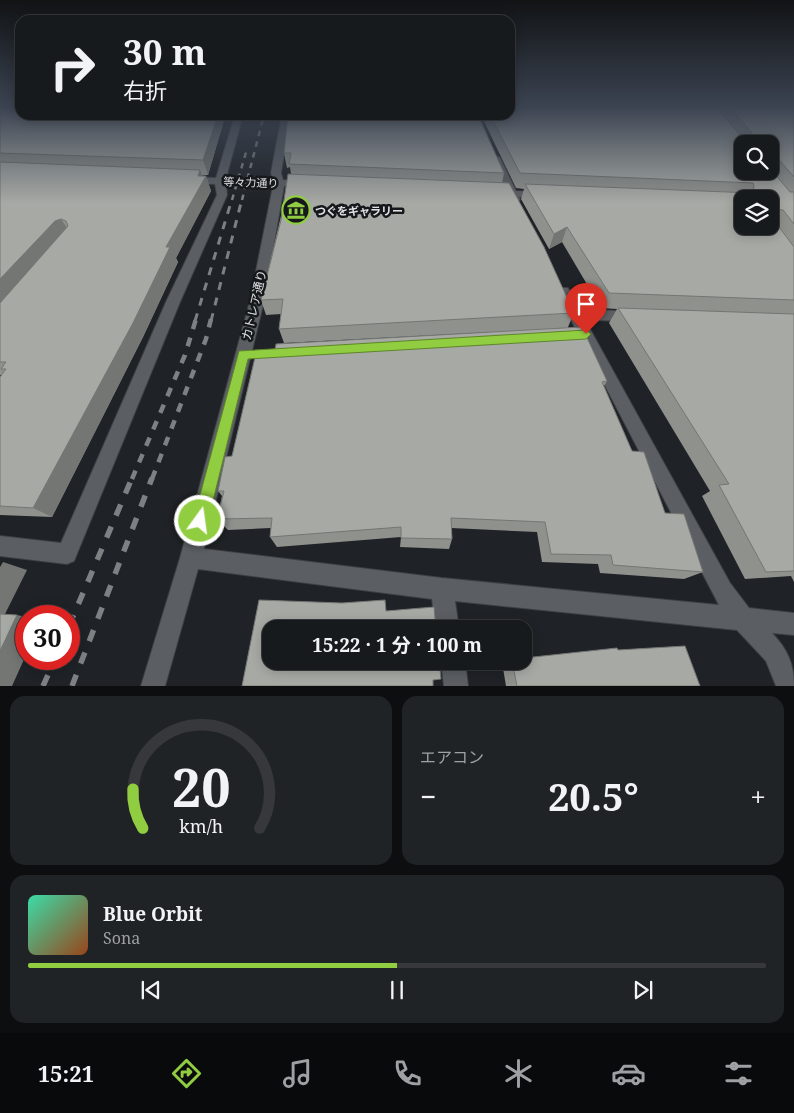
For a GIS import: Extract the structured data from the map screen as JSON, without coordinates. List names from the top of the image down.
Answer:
{
  "streets": {
    "street": ["等々力通り", "カトレア通り"]
  },
  "crossings": [
    ["等々力通り", "カトレア通り"]
  ],
  "places": {
    "museum": ["つぐをギャラリー"]
  },
  "page": {
    "turn": ["30 m", "右折"],
    "limit": "30",
    "trip": "15:22 · 1 分 · 100 m",
    "tile": "エアコン",
    "heat": ["−", "20.5°", "+"],
    "song": ["Blue Orbit", "Sona"],
    "tabs": "15:21",
    "gauge": ["20", "km/h"]
  }
}
